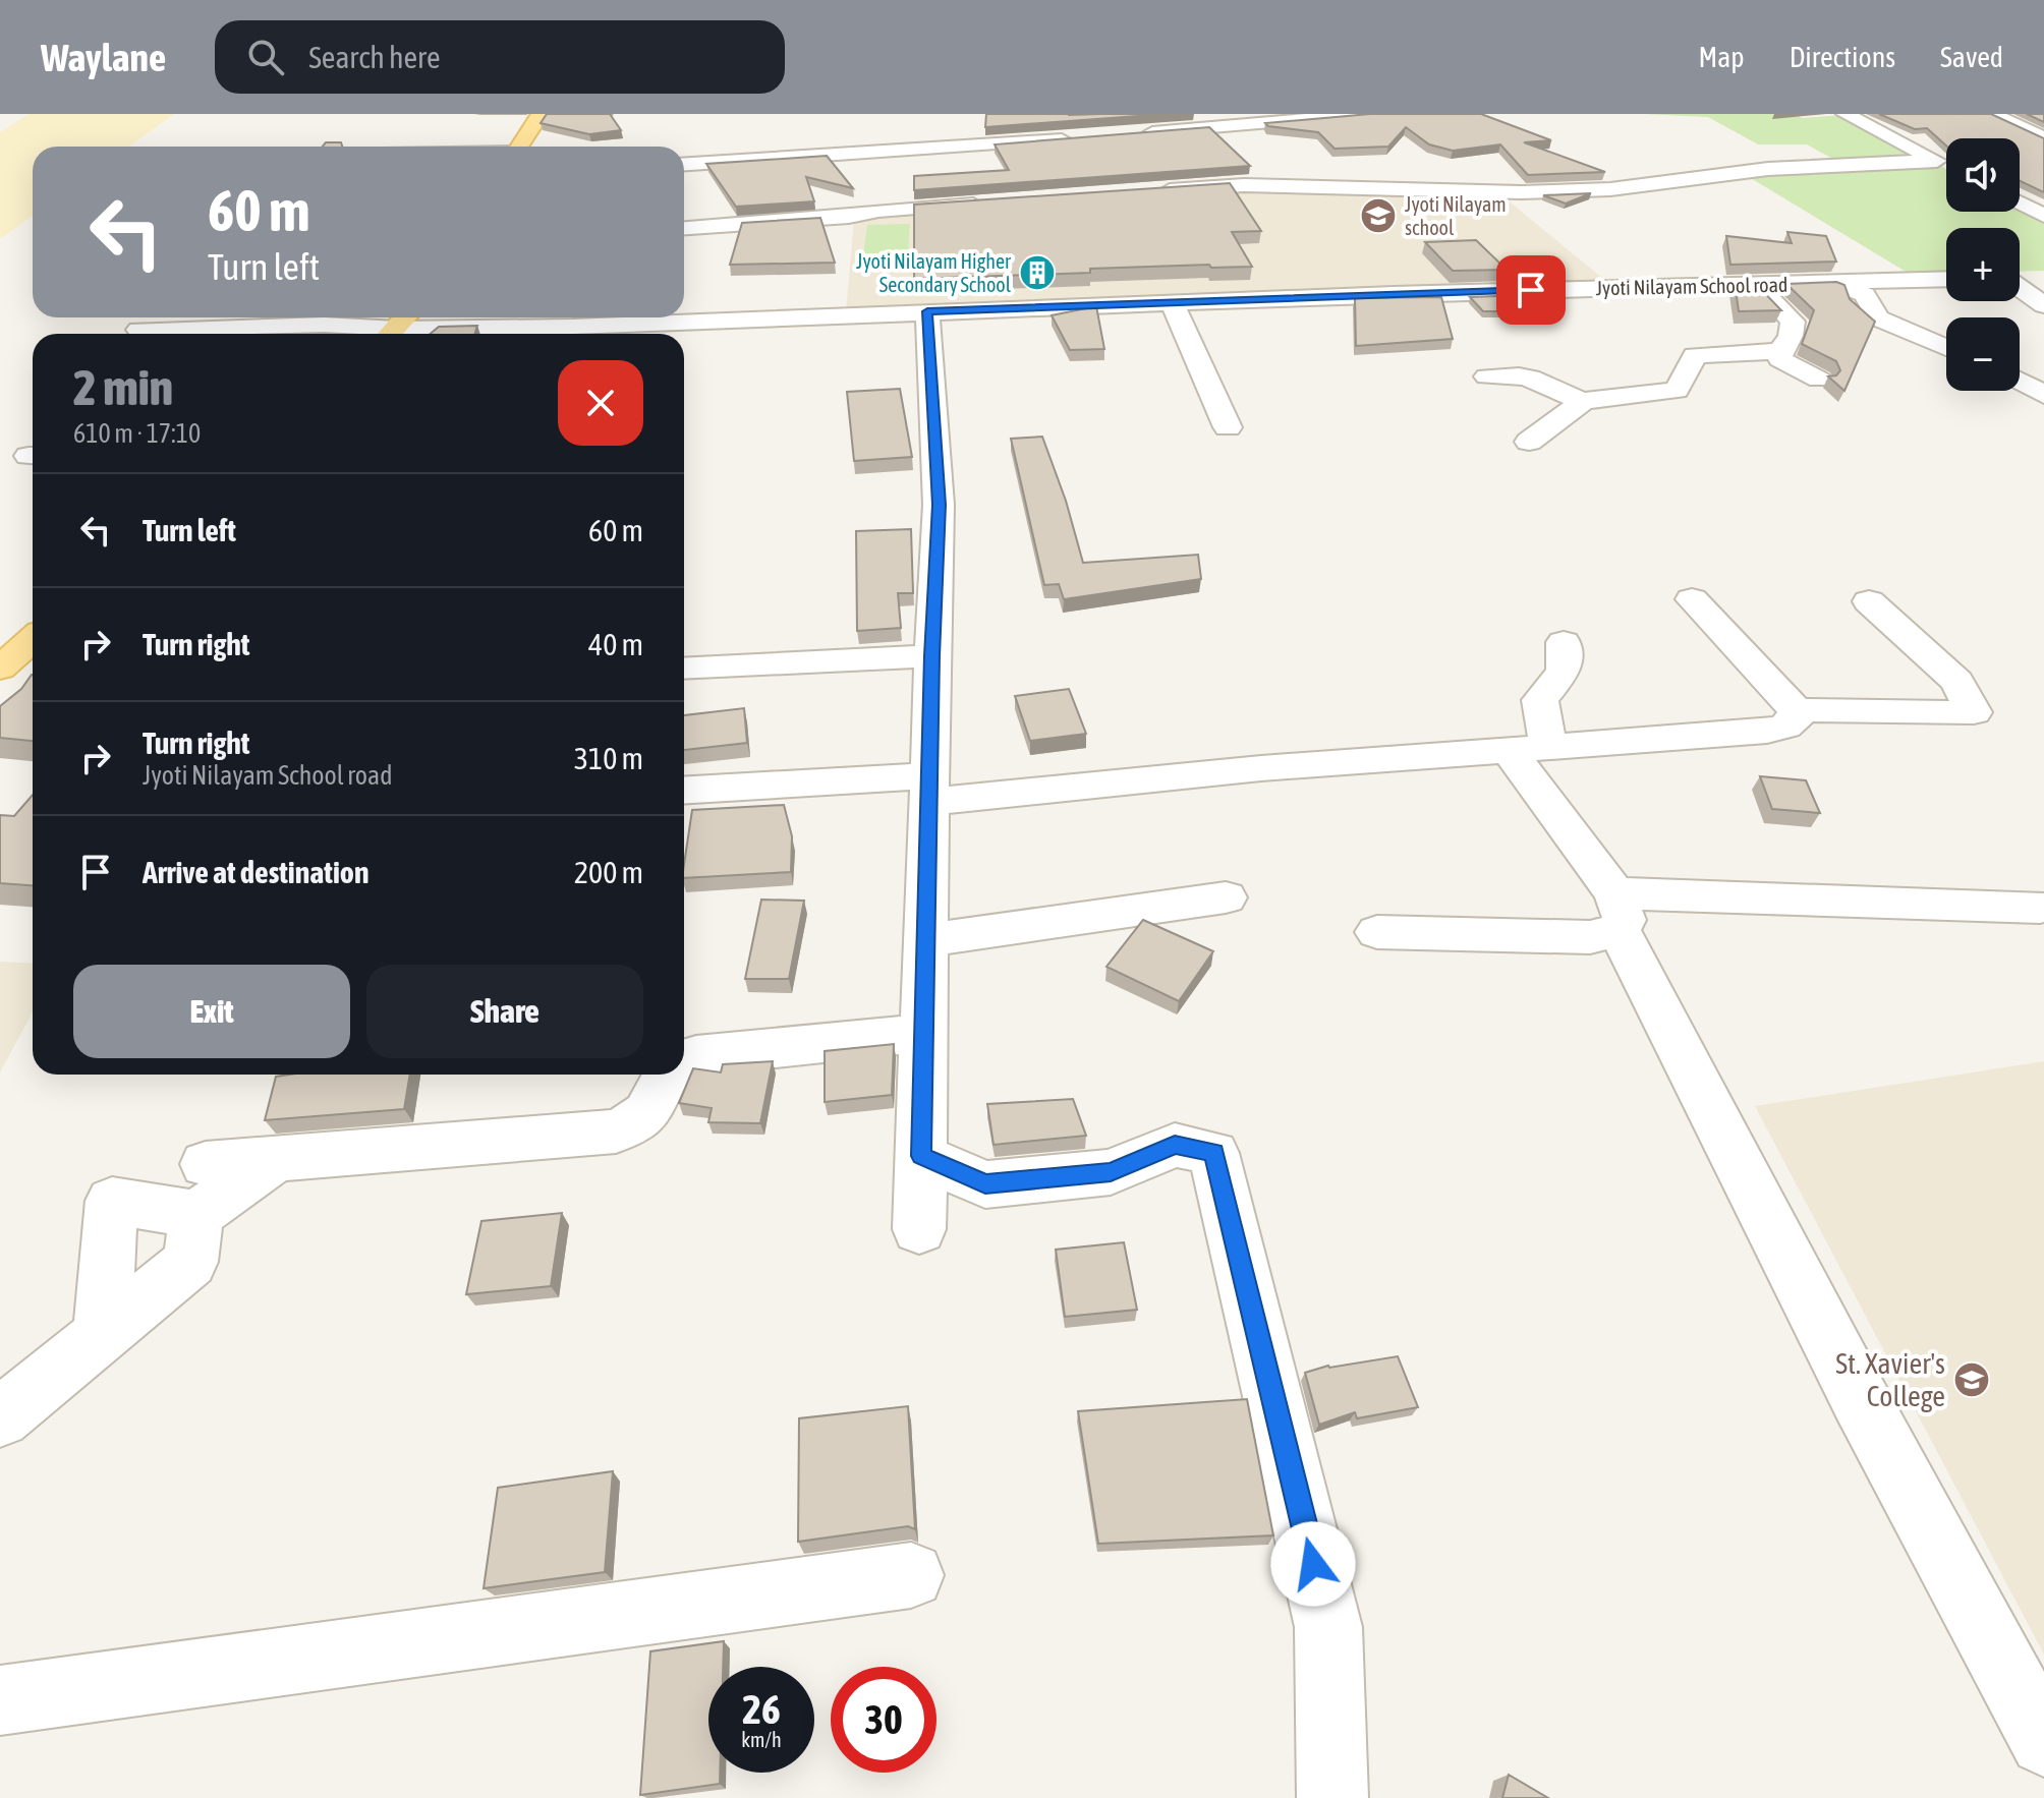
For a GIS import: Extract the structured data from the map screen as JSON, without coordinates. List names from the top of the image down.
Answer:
{
  "streets": {
    "street": ["Jyoti Nilayam School road"]
  },
  "places": {
    "school or university": ["Jyoti Nilayam school", "St. Xavier's College"],
    "building": ["Jyoti Nilayam Higher Secondary School"]
  },
  "page": {
    "header": "Waylane",
    "search": "Search here",
    "nav": ["Map", "Directions", "Saved"],
    "map_buttons": ["+", "−"],
    "turn": ["60 m", "Turn left"],
    "heading": ["2 min", "610 m · 17:10"],
    "list": [
      {
        "name": "Turn left",
        "value": "60 m"
      },
      {
        "name": "Turn right",
        "value": "40 m"
      },
      {
        "name": "Turn right",
        "note": "Jyoti Nilayam School road",
        "value": "310 m"
      },
      {
        "name": "Arrive at destination",
        "value": "200 m"
      }
    ],
    "buttons": ["Exit", "Share"],
    "speed": "26 km/h",
    "limit": "30"
  }
}
